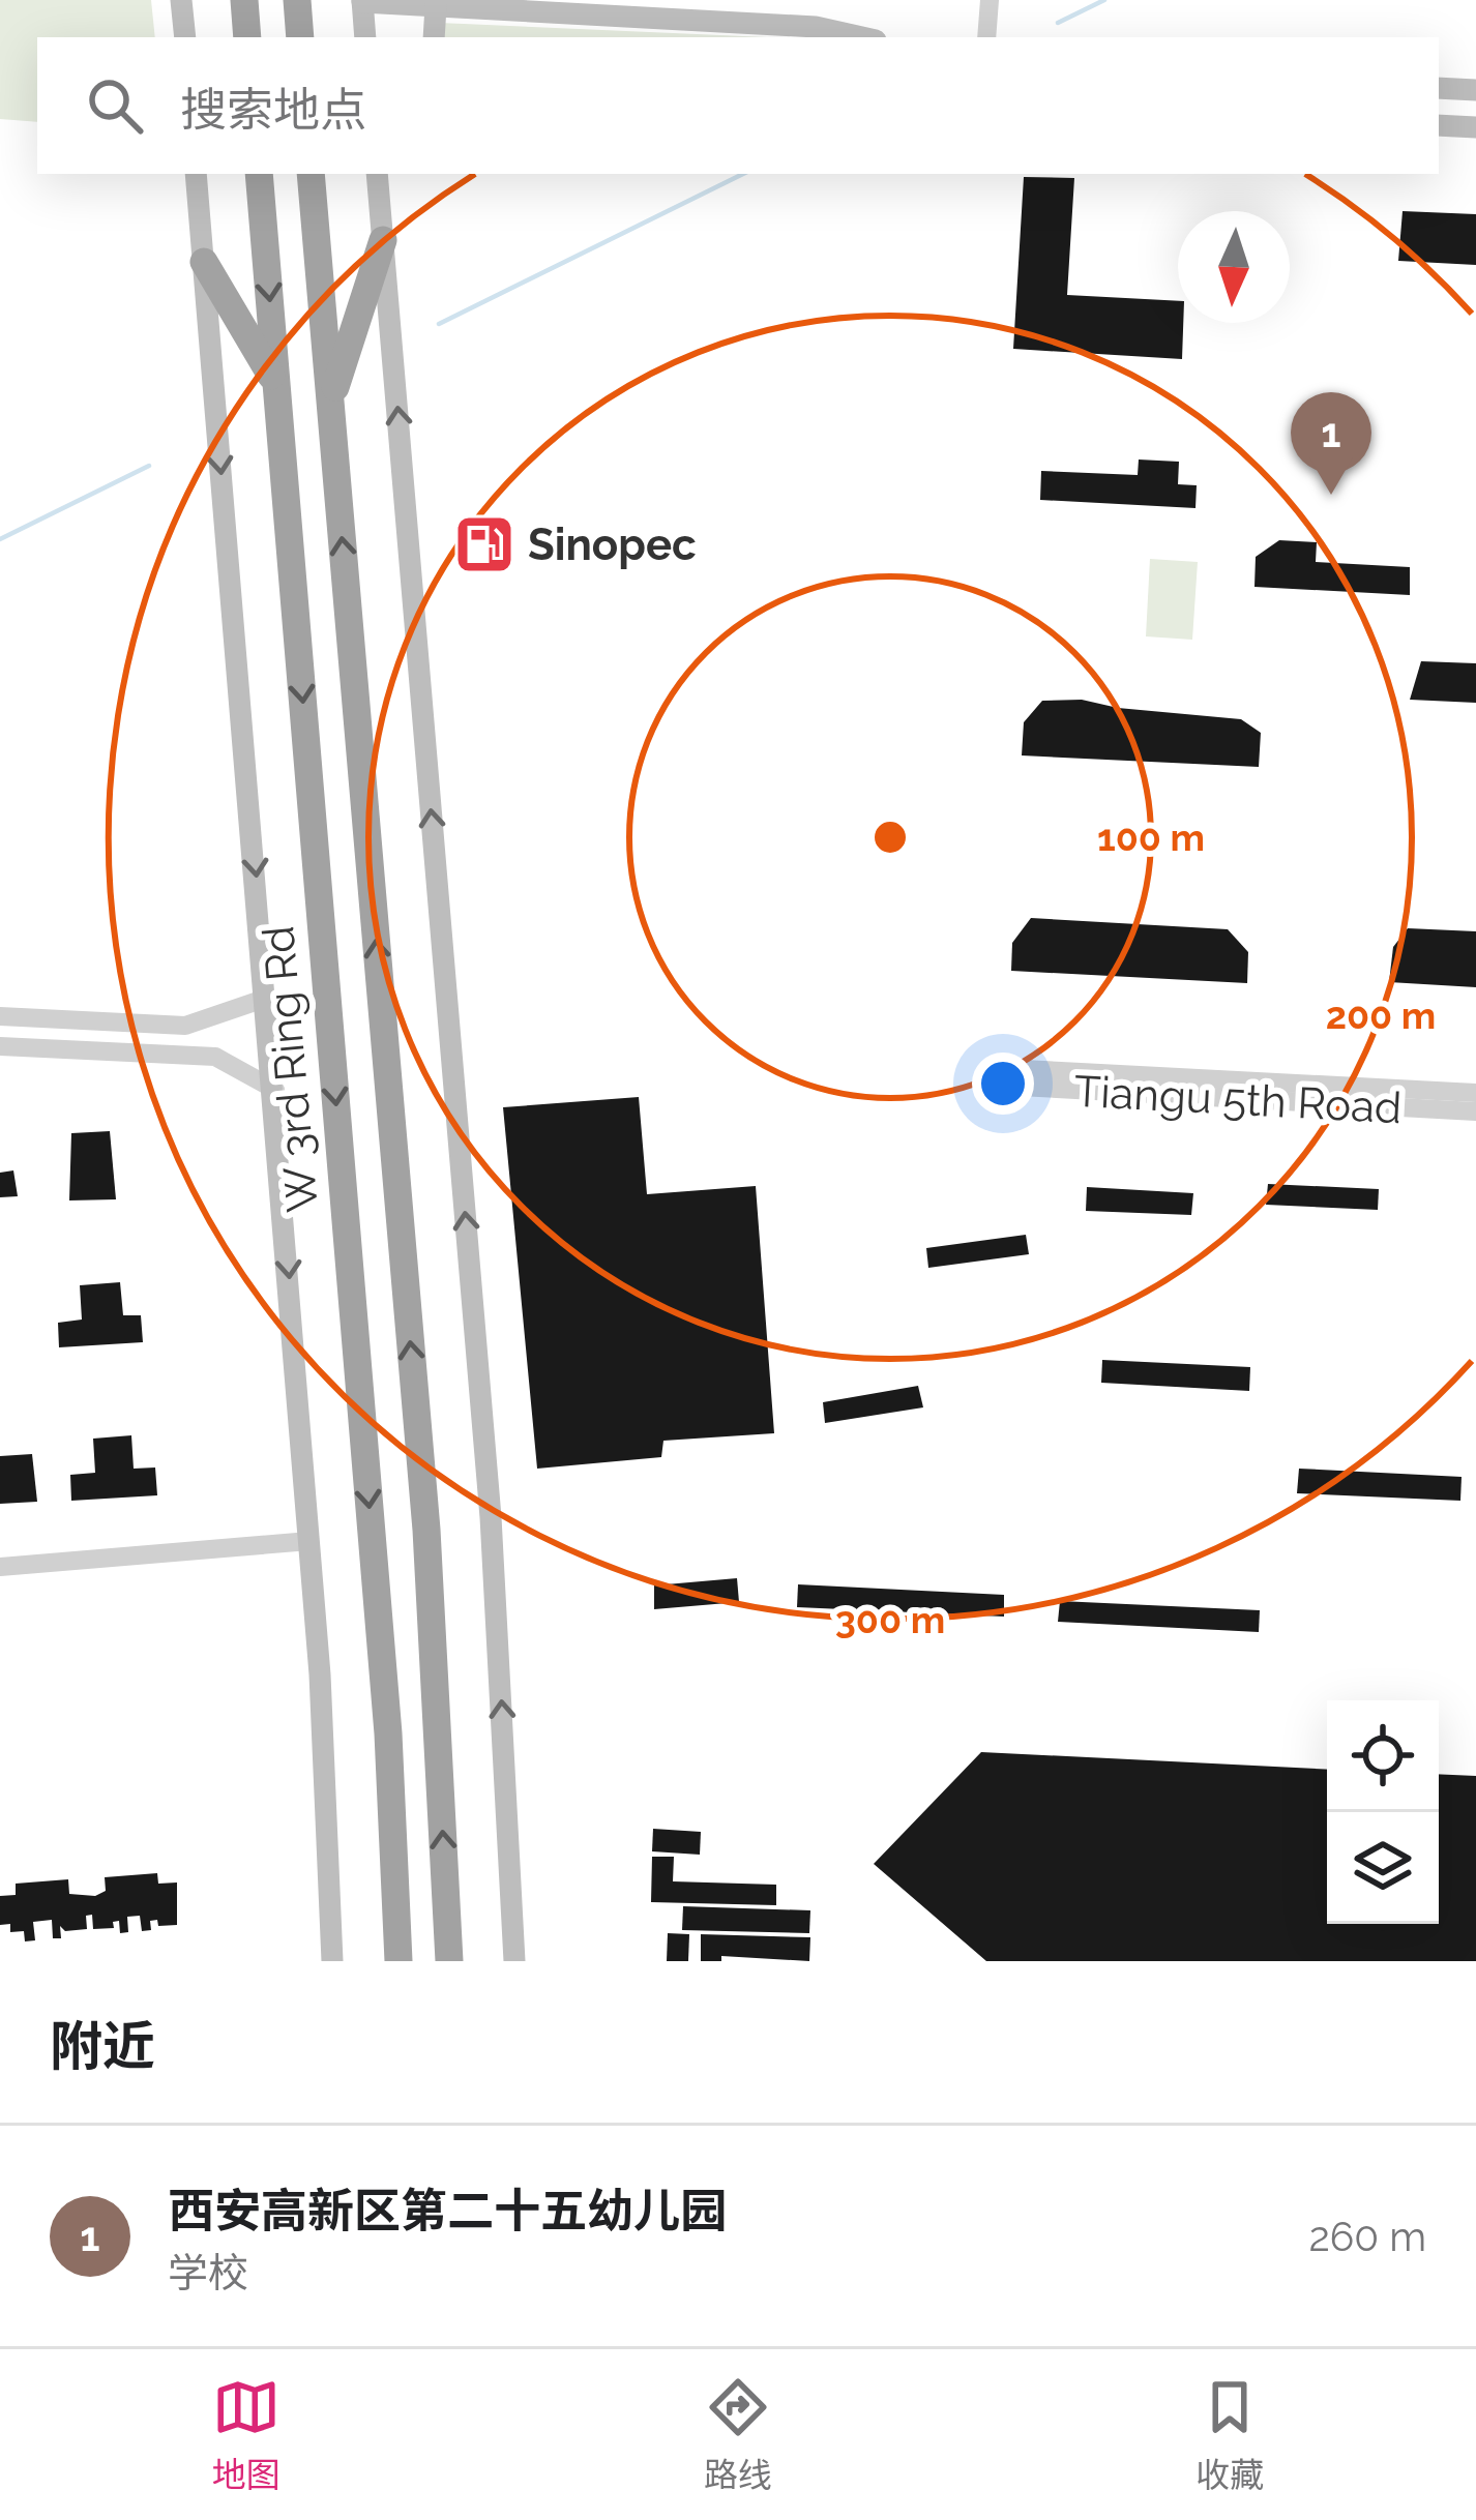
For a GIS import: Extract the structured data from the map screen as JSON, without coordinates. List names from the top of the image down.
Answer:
{
  "streets": {
    "highway": ["W 3rd Ring Rd"],
    "street": ["Tiangu 5th Road"]
  },
  "places": {
    "fuel station": ["Sinopec"]
  },
  "north": "bottom",
  "page": {
    "search": "搜索地点",
    "pins": "1",
    "heading": "附近",
    "list": [
      {
        "mark": "1",
        "name": "西安高新区第二十五幼儿园",
        "note": "学校",
        "value": "260 m"
      }
    ],
    "nav": ["地图", "路线", "收藏"]
  },
  "rings": ["100 m", "200 m", "300 m"]
}
